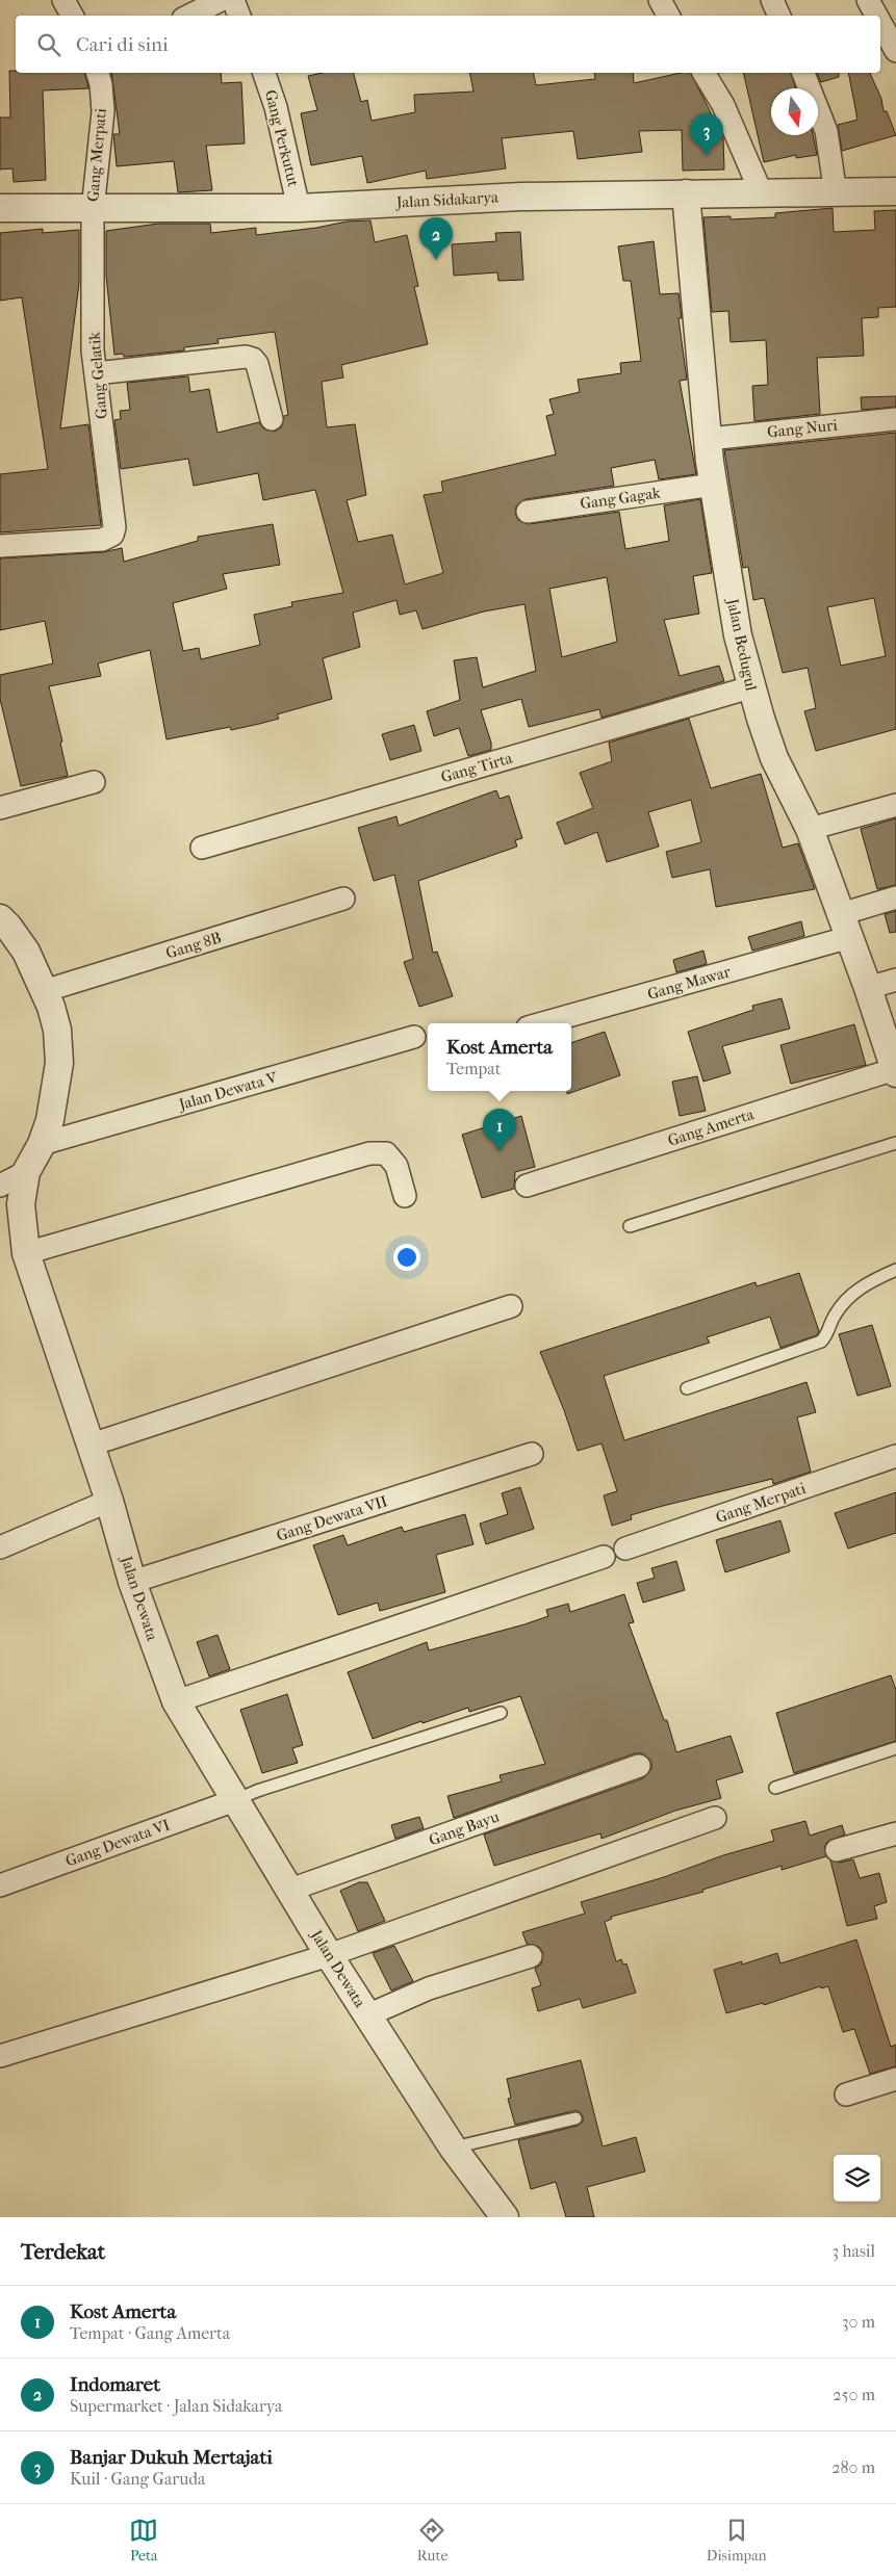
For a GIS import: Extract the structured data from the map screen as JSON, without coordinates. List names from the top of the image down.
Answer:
{
  "streets": {
    "street": [
      "Gang Perkutut",
      "Gang Merpati",
      "Jalan Sidakarya",
      "Gang Gelatik",
      "Gang Nuri",
      "Gang Gagak",
      "Jalan Bedugul",
      "Gang Tirta",
      "Gang 8B",
      "Gang Mawar",
      "Jalan Dewata V",
      "Gang Amerta",
      "Gang Dewata VII",
      "Jalan Dewata",
      "Gang Bayu",
      "Gang Dewata VI"
    ]
  },
  "crossings": [
    ["Gang Perkutut", "Jalan Sidakarya"],
    ["Gang Merpati", "Jalan Sidakarya"],
    ["Gang Merpati", "Gang Gelatik"],
    ["Jalan Sidakarya", "Gang Gelatik"],
    ["Jalan Sidakarya", "Jalan Bedugul"],
    ["Gang Nuri", "Jalan Bedugul"],
    ["Gang Gagak", "Jalan Bedugul"],
    ["Jalan Bedugul", "Gang Tirta"],
    ["Jalan Bedugul", "Gang Mawar"],
    ["Jalan Bedugul", "Gang Amerta"],
    ["Gang 8B", "Jalan Dewata"],
    ["Jalan Dewata V", "Jalan Dewata"],
    ["Gang Dewata VII", "Jalan Dewata"],
    ["Jalan Dewata", "Gang Bayu"],
    ["Jalan Dewata", "Gang Dewata VI"]
  ],
  "north": "bottom",
  "page": {
    "search": "Cari di sini",
    "pins": ["3", "2", "1"],
    "popup": ["Kost Amerta", "Tempat"],
    "heading": ["Terdekat", "3 hasil"],
    "list": [
      {
        "mark": "1",
        "name": "Kost Amerta",
        "note": "Tempat · Gang Amerta",
        "value": "30 m"
      },
      {
        "mark": "2",
        "name": "Indomaret",
        "note": "Supermarket · Jalan Sidakarya",
        "value": "250 m"
      },
      {
        "mark": "3",
        "name": "Banjar Dukuh Mertajati",
        "note": "Kuil · Gang Garuda",
        "value": "280 m"
      }
    ],
    "nav": ["Peta", "Rute", "Disimpan"]
  }
}
